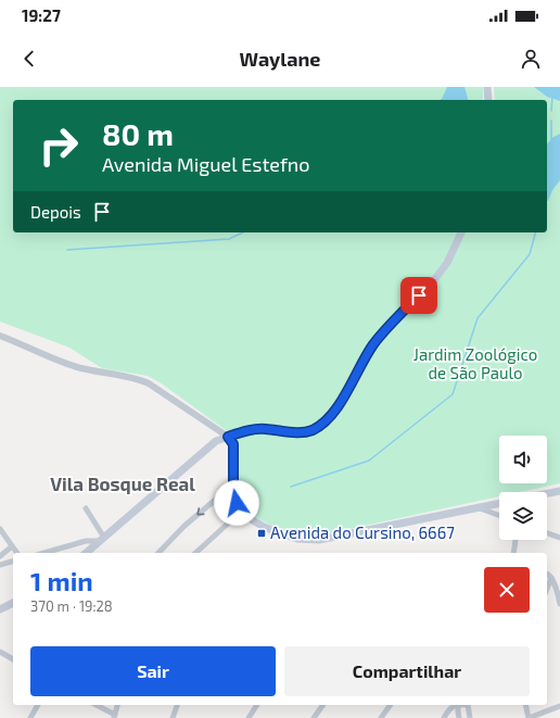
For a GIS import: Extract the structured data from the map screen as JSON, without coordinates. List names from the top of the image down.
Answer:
{
  "districts": ["Vila Bosque Real"],
  "parks": ["Jardim Zoológico de São Paulo"],
  "places": {
    "transit": ["Avenida do Cursino, 6667"]
  },
  "page": {
    "status": "19:27",
    "header": "Waylane",
    "turn": ["80 m", "Avenida Miguel Estefno"],
    "then": "Depois",
    "heading": ["1 min", "370 m · 19:28"],
    "buttons": ["Sair", "Compartilhar"]
  }
}
